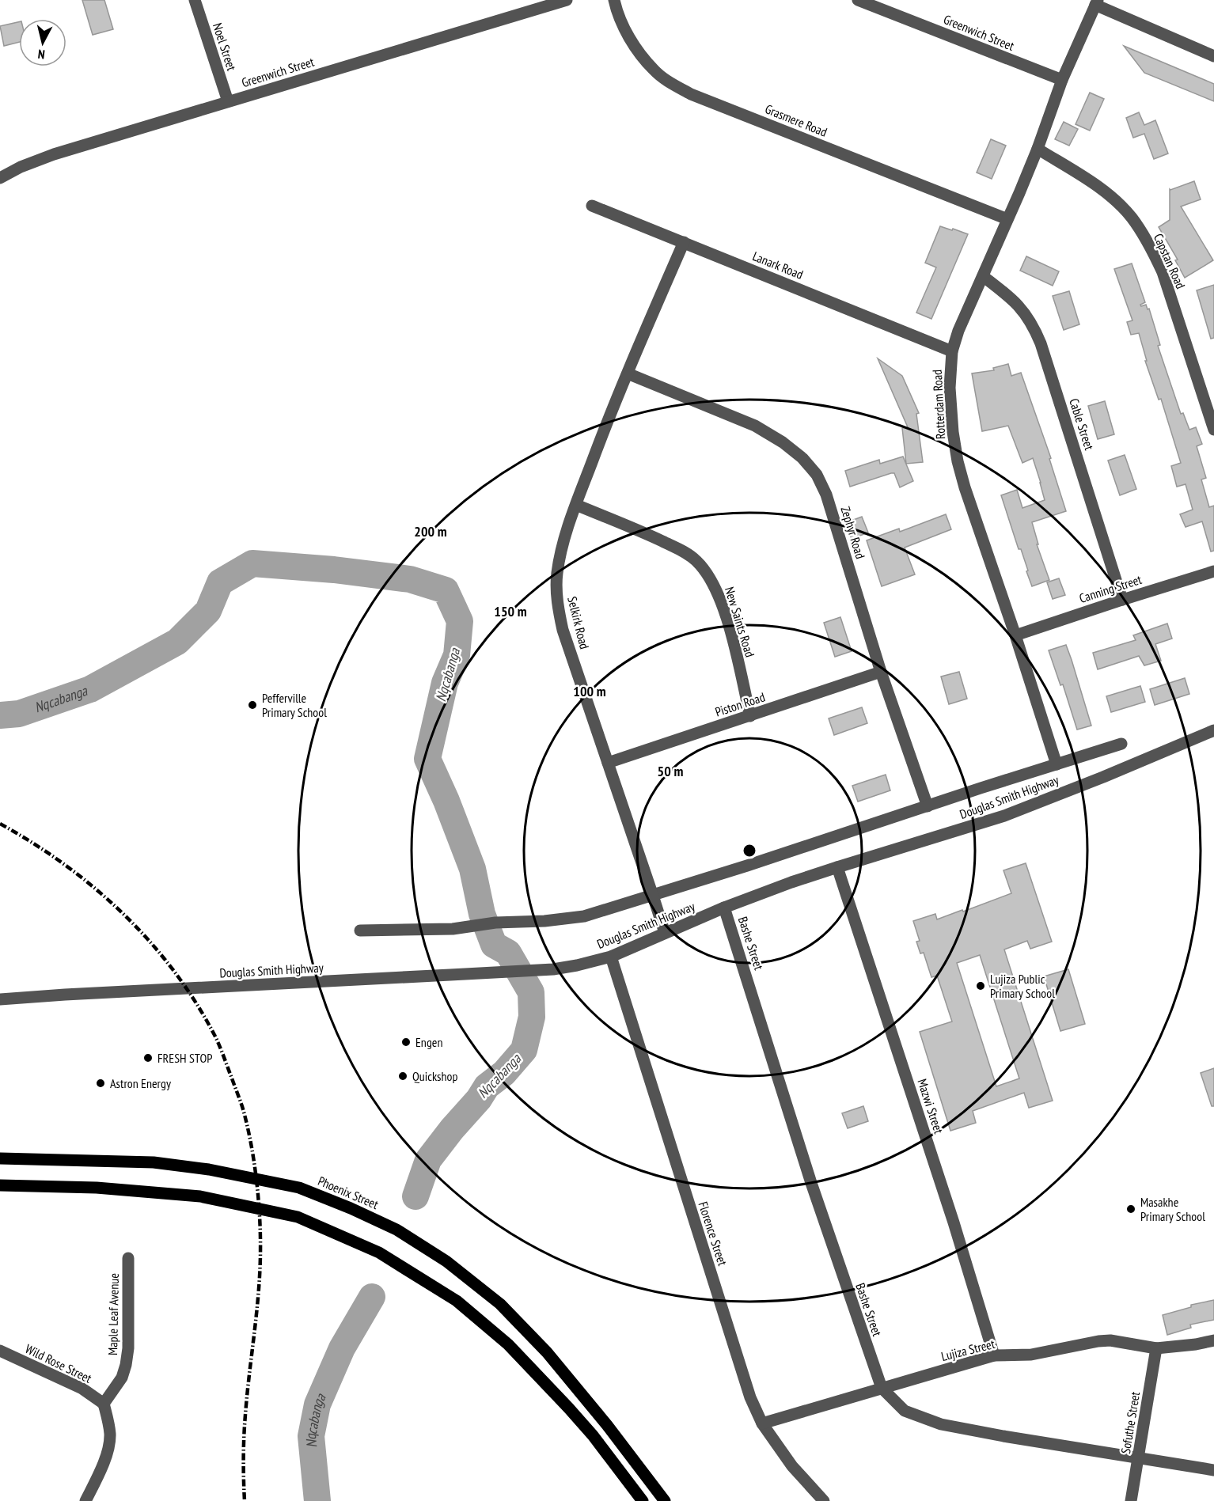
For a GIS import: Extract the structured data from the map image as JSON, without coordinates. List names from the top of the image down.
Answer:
{
  "streets": {
    "main road": ["Phoenix Street"],
    "street": [
      "Greenwich Street",
      "Noel Street",
      "Grasmere Road",
      "Capstan Road",
      "Lanark Road",
      "Rotterdam Road",
      "Cable Street",
      "Zephyr Road",
      "Canning Street",
      "New Saints Road",
      "Selkirk Road",
      "Piston Road",
      "Douglas Smith Highway",
      "Bashe Street",
      "Mazwi Street",
      "Florence Street",
      "Maple Leaf Avenue",
      "Lujiza Street",
      "Wild Rose Street",
      "Sofuthe Street"
    ]
  },
  "crossings": [
    ["Greenwich Street", "Noel Street"],
    ["Greenwich Street", "Rotterdam Road"],
    ["Grasmere Road", "Rotterdam Road"],
    ["Capstan Road", "Rotterdam Road"],
    ["Lanark Road", "Rotterdam Road"],
    ["Lanark Road", "Selkirk Road"],
    ["Rotterdam Road", "Cable Street"],
    ["Rotterdam Road", "Canning Street"],
    ["Cable Street", "Canning Street"],
    ["Zephyr Road", "Selkirk Road"],
    ["Zephyr Road", "Piston Road"],
    ["New Saints Road", "Selkirk Road"],
    ["New Saints Road", "Piston Road"],
    ["Selkirk Road", "Piston Road"],
    ["Selkirk Road", "Douglas Smith Highway"],
    ["Douglas Smith Highway", "Bashe Street"],
    ["Douglas Smith Highway", "Mazwi Street"],
    ["Douglas Smith Highway", "Florence Street"],
    ["Bashe Street", "Lujiza Street"],
    ["Bashe Street", "Sofuthe Street"],
    ["Mazwi Street", "Lujiza Street"],
    ["Florence Street", "Lujiza Street"],
    ["Maple Leaf Avenue", "Wild Rose Street"],
    ["Lujiza Street", "Sofuthe Street"]
  ],
  "water": ["Nqcabanga"],
  "places": [
    "Pefferville Primary School",
    "Lujiza Public Primary School",
    "Engen",
    "FRESH STOP",
    "Quickshop",
    "Astron Energy",
    "Masakhe Primary School"
  ],
  "north": "bottom",
  "rings": [
    "200 m",
    "150 m",
    "100 m",
    "50 m"
  ]
}
